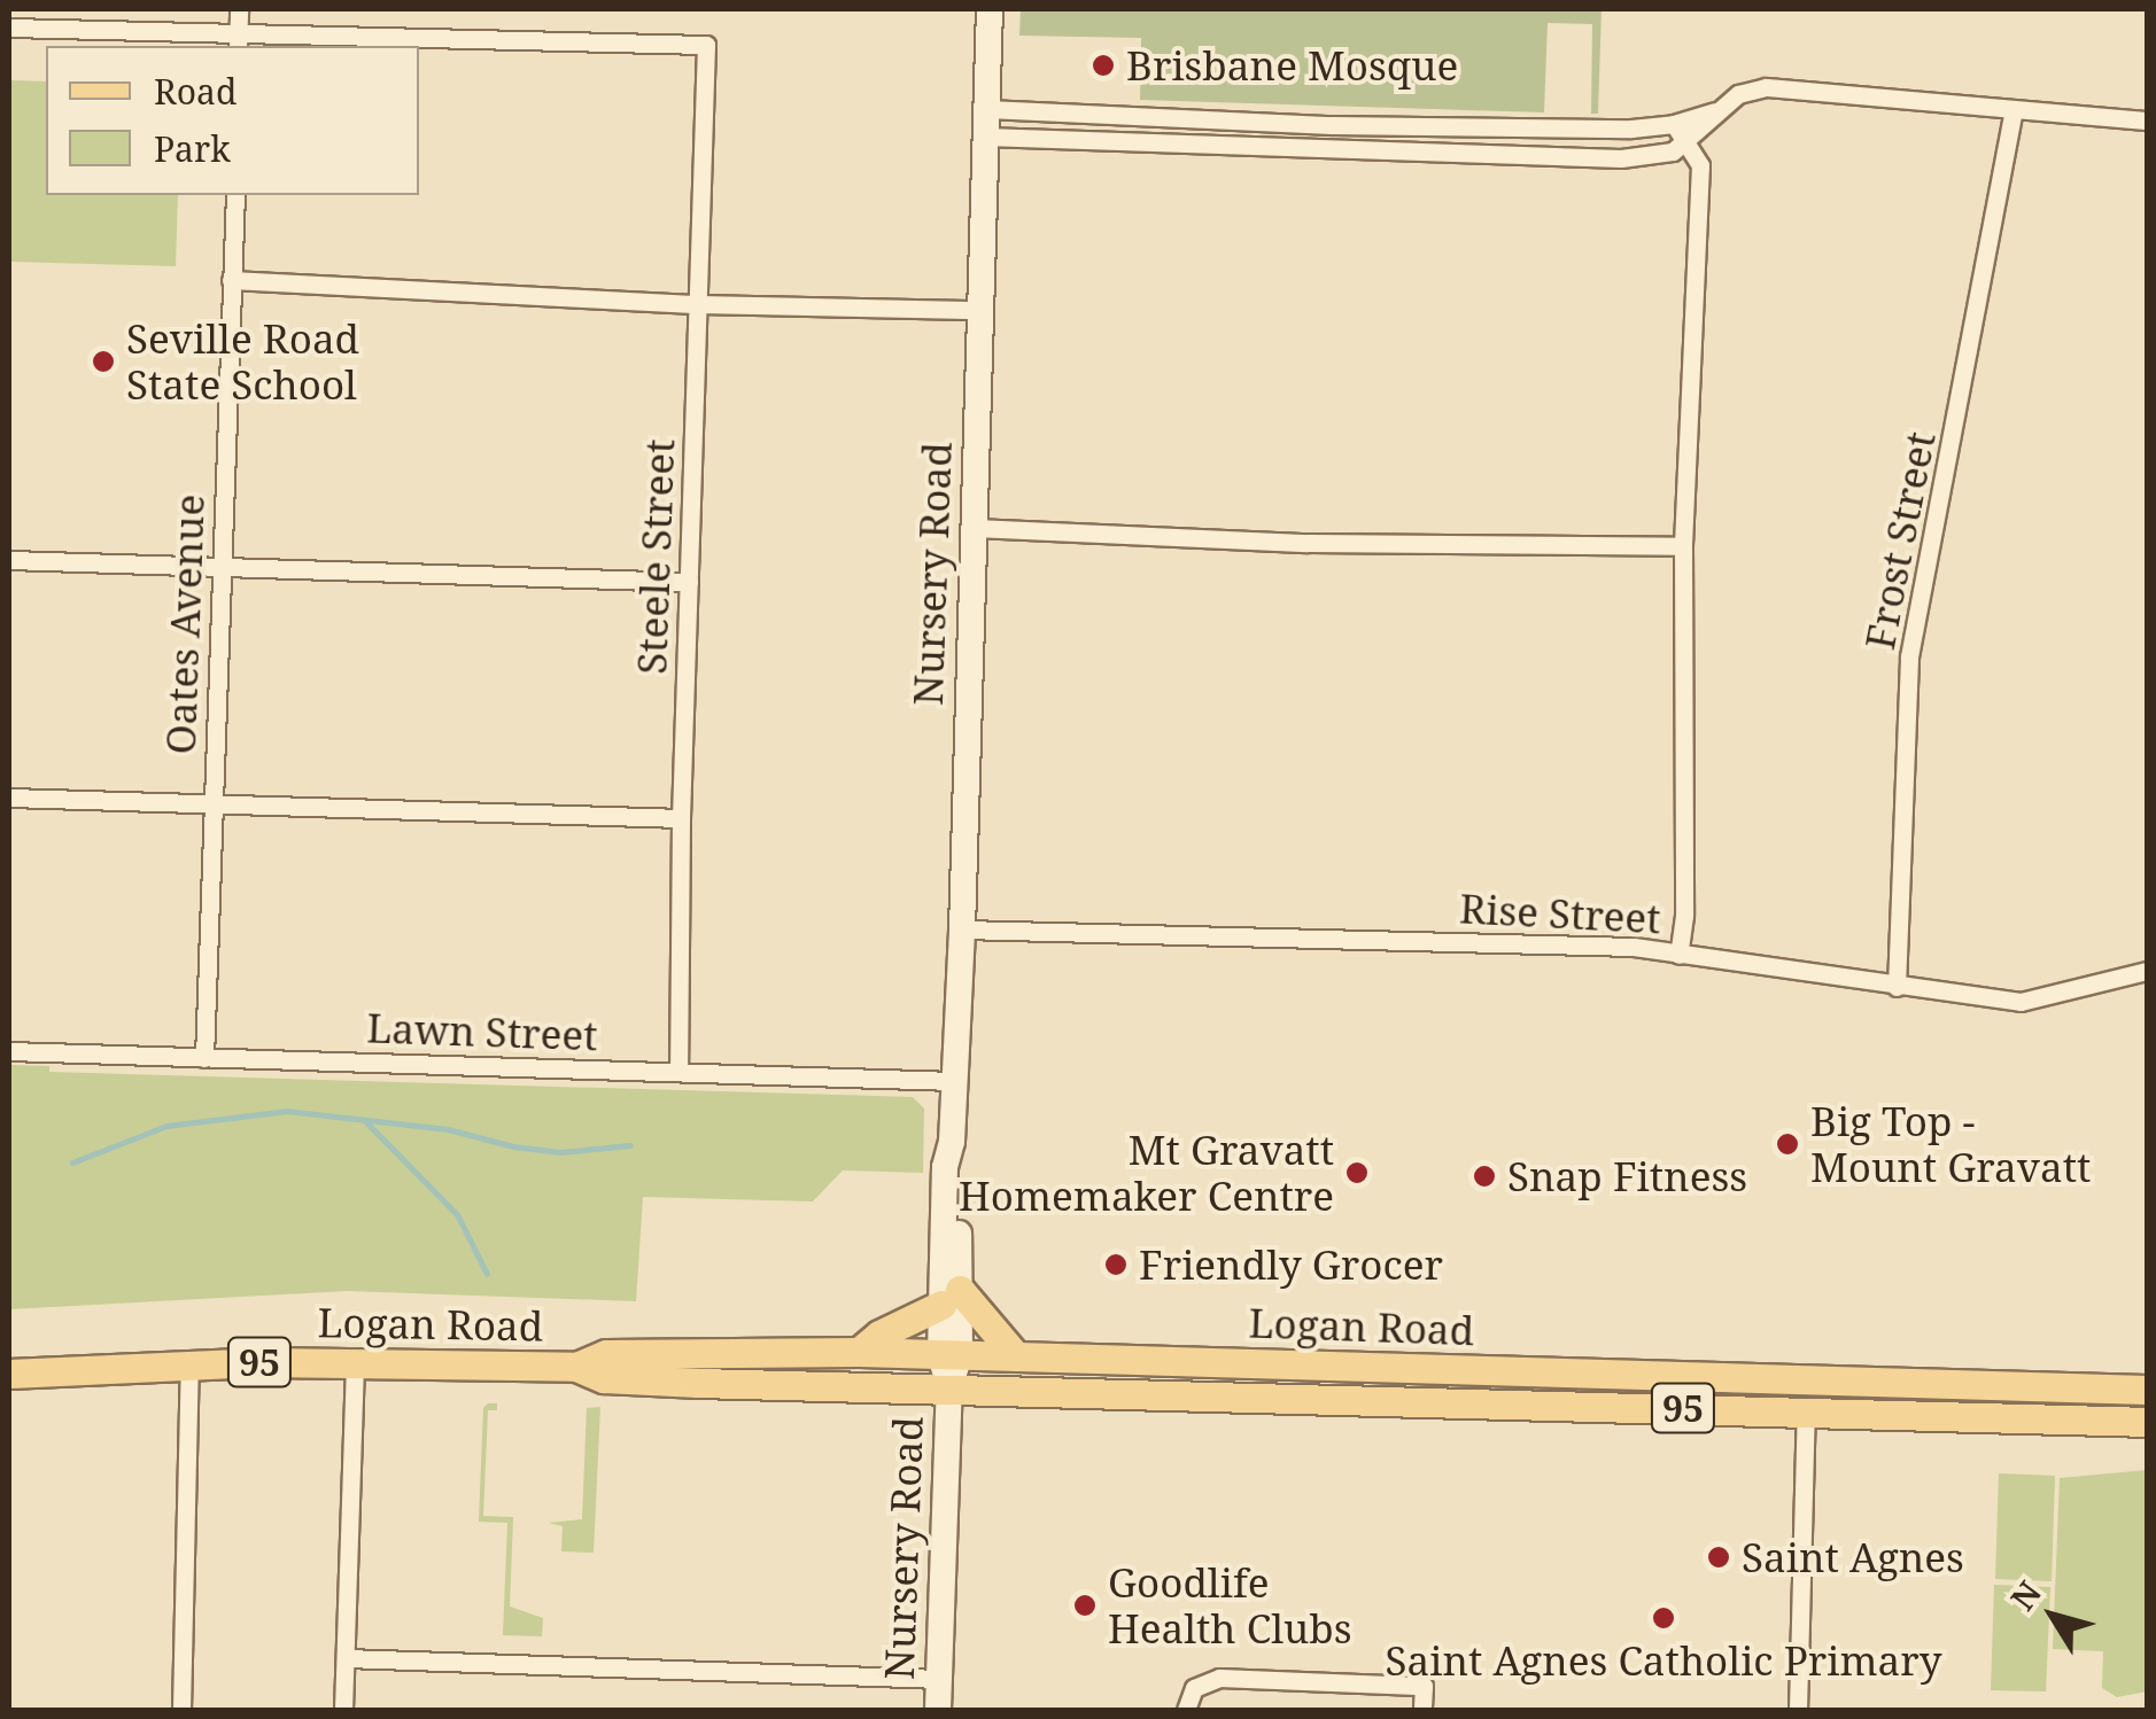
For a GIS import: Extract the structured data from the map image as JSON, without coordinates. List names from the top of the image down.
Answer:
{
  "streets": {
    "main road": ["Nursery Road", "Logan Road", "95"],
    "street": [
      "Frost Street",
      "Steele Street",
      "Oates Avenue",
      "Rise Street",
      "Lawn Street"
    ]
  },
  "crossings": [
    ["Frost Street", "Rise Street"],
    ["Steele Street", "Lawn Street"],
    ["Nursery Road", "Rise Street"],
    ["Nursery Road", "Lawn Street"],
    ["Nursery Road", "Logan Road"],
    ["Oates Avenue", "Lawn Street"]
  ],
  "places": [
    "Brisbane Mosque",
    "Seville Road State School",
    "Big Top - Mount Gravatt",
    "Mt Gravatt Homemaker Centre",
    "Snap Fitness",
    "Friendly Grocer",
    "Saint Agnes",
    "Goodlife Health Clubs",
    "Saint Agnes Catholic Primary"
  ],
  "legend": ["Road", "Park"],
  "north": "top left"
}
